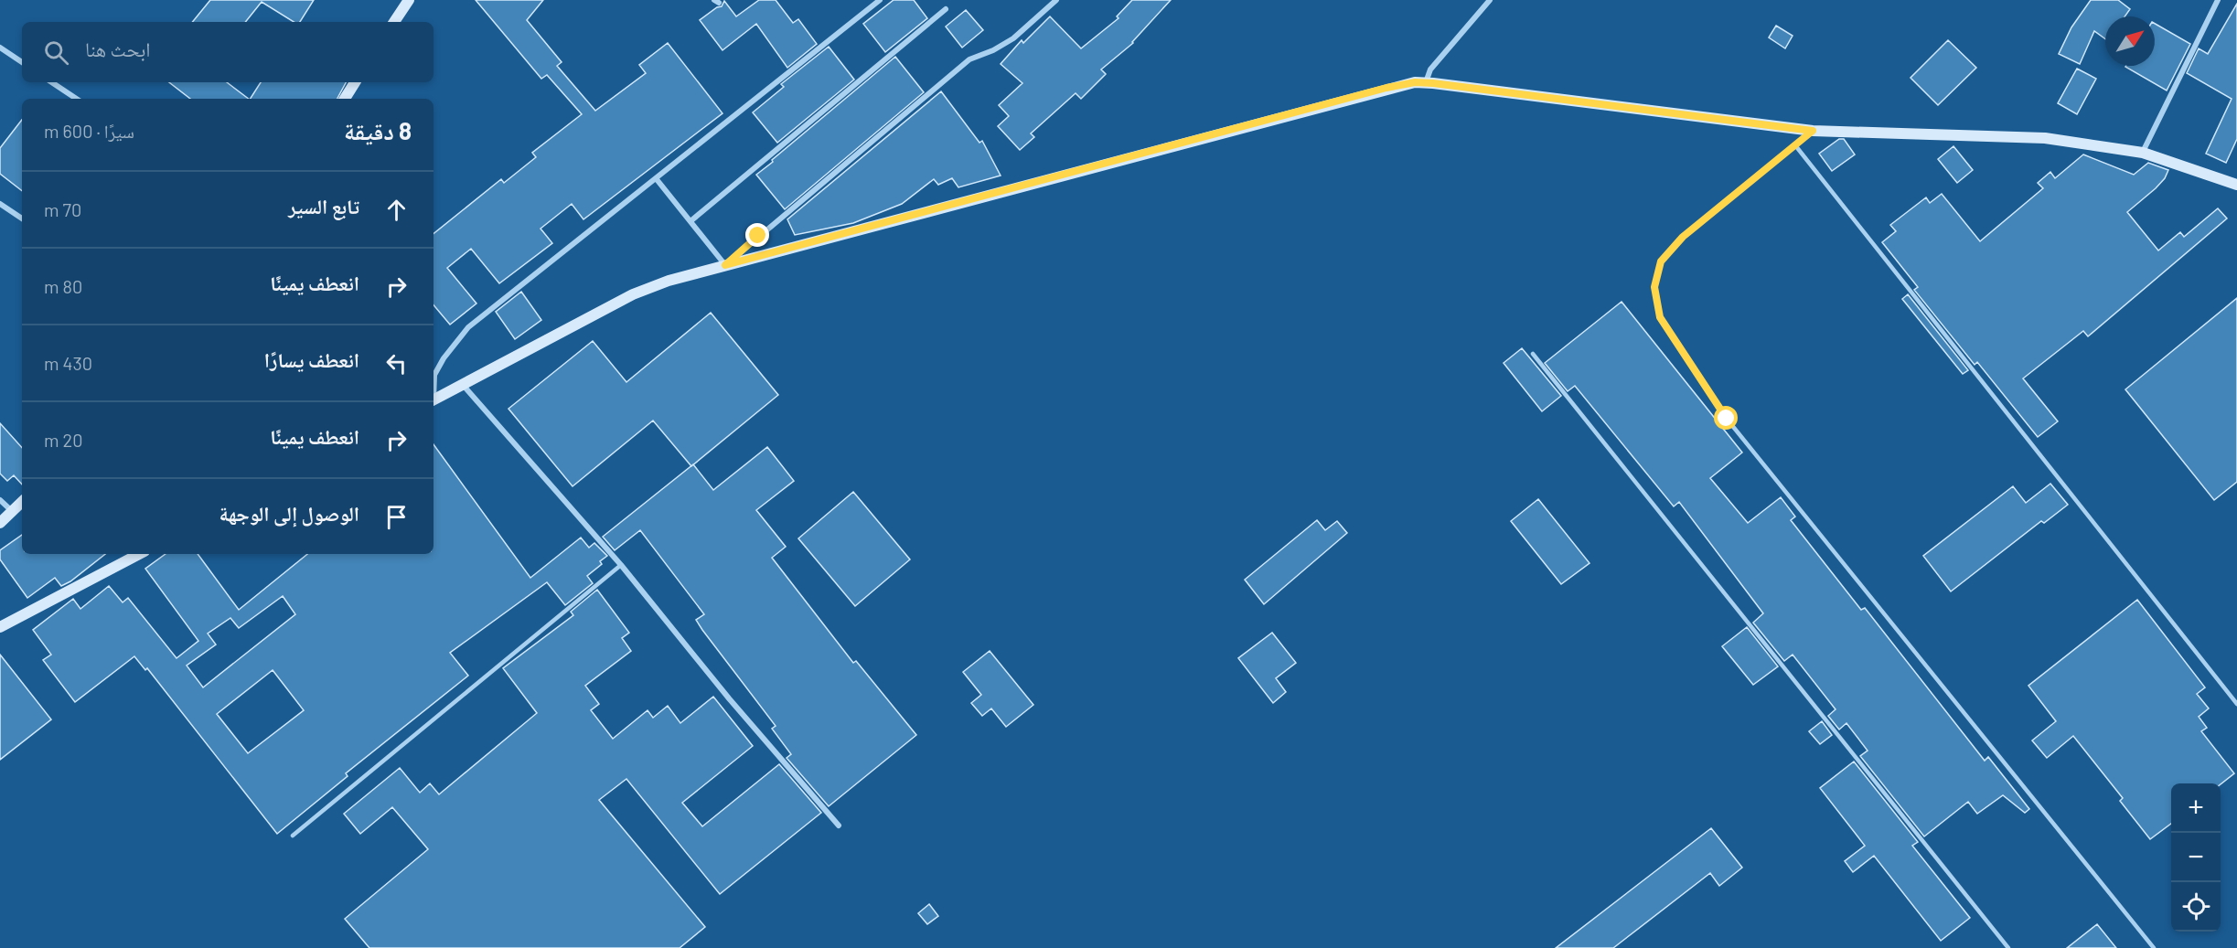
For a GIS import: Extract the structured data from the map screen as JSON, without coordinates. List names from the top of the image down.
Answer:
{
  "north": "top right",
  "page": {
    "search": "ابحث هنا",
    "heading": ["8 دقيقة", "سيرًا · 600 m"],
    "list": [
      ["تابع السير", "70 m"],
      ["انعطف يمينًا", "80 m"],
      ["انعطف يسارًا", "430 m"],
      ["انعطف يمينًا", "20 m"],
      "الوصول إلى الوجهة"
    ],
    "map_buttons": ["+", "−"]
  }
}
